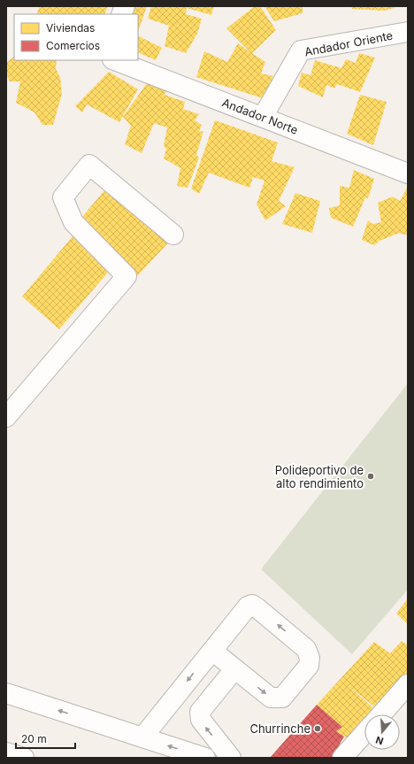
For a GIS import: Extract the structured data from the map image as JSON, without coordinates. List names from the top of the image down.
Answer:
{
  "streets": {
    "street": ["Andador Oriente", "Andador Norte"]
  },
  "crossings": [
    ["Andador Oriente", "Andador Norte"]
  ],
  "places": ["Polideportivo de alto rendimiento", "Churrinche"],
  "legend": ["Viviendas", "Comercios"],
  "scale_bar": "20 m",
  "north": "bottom"
}
